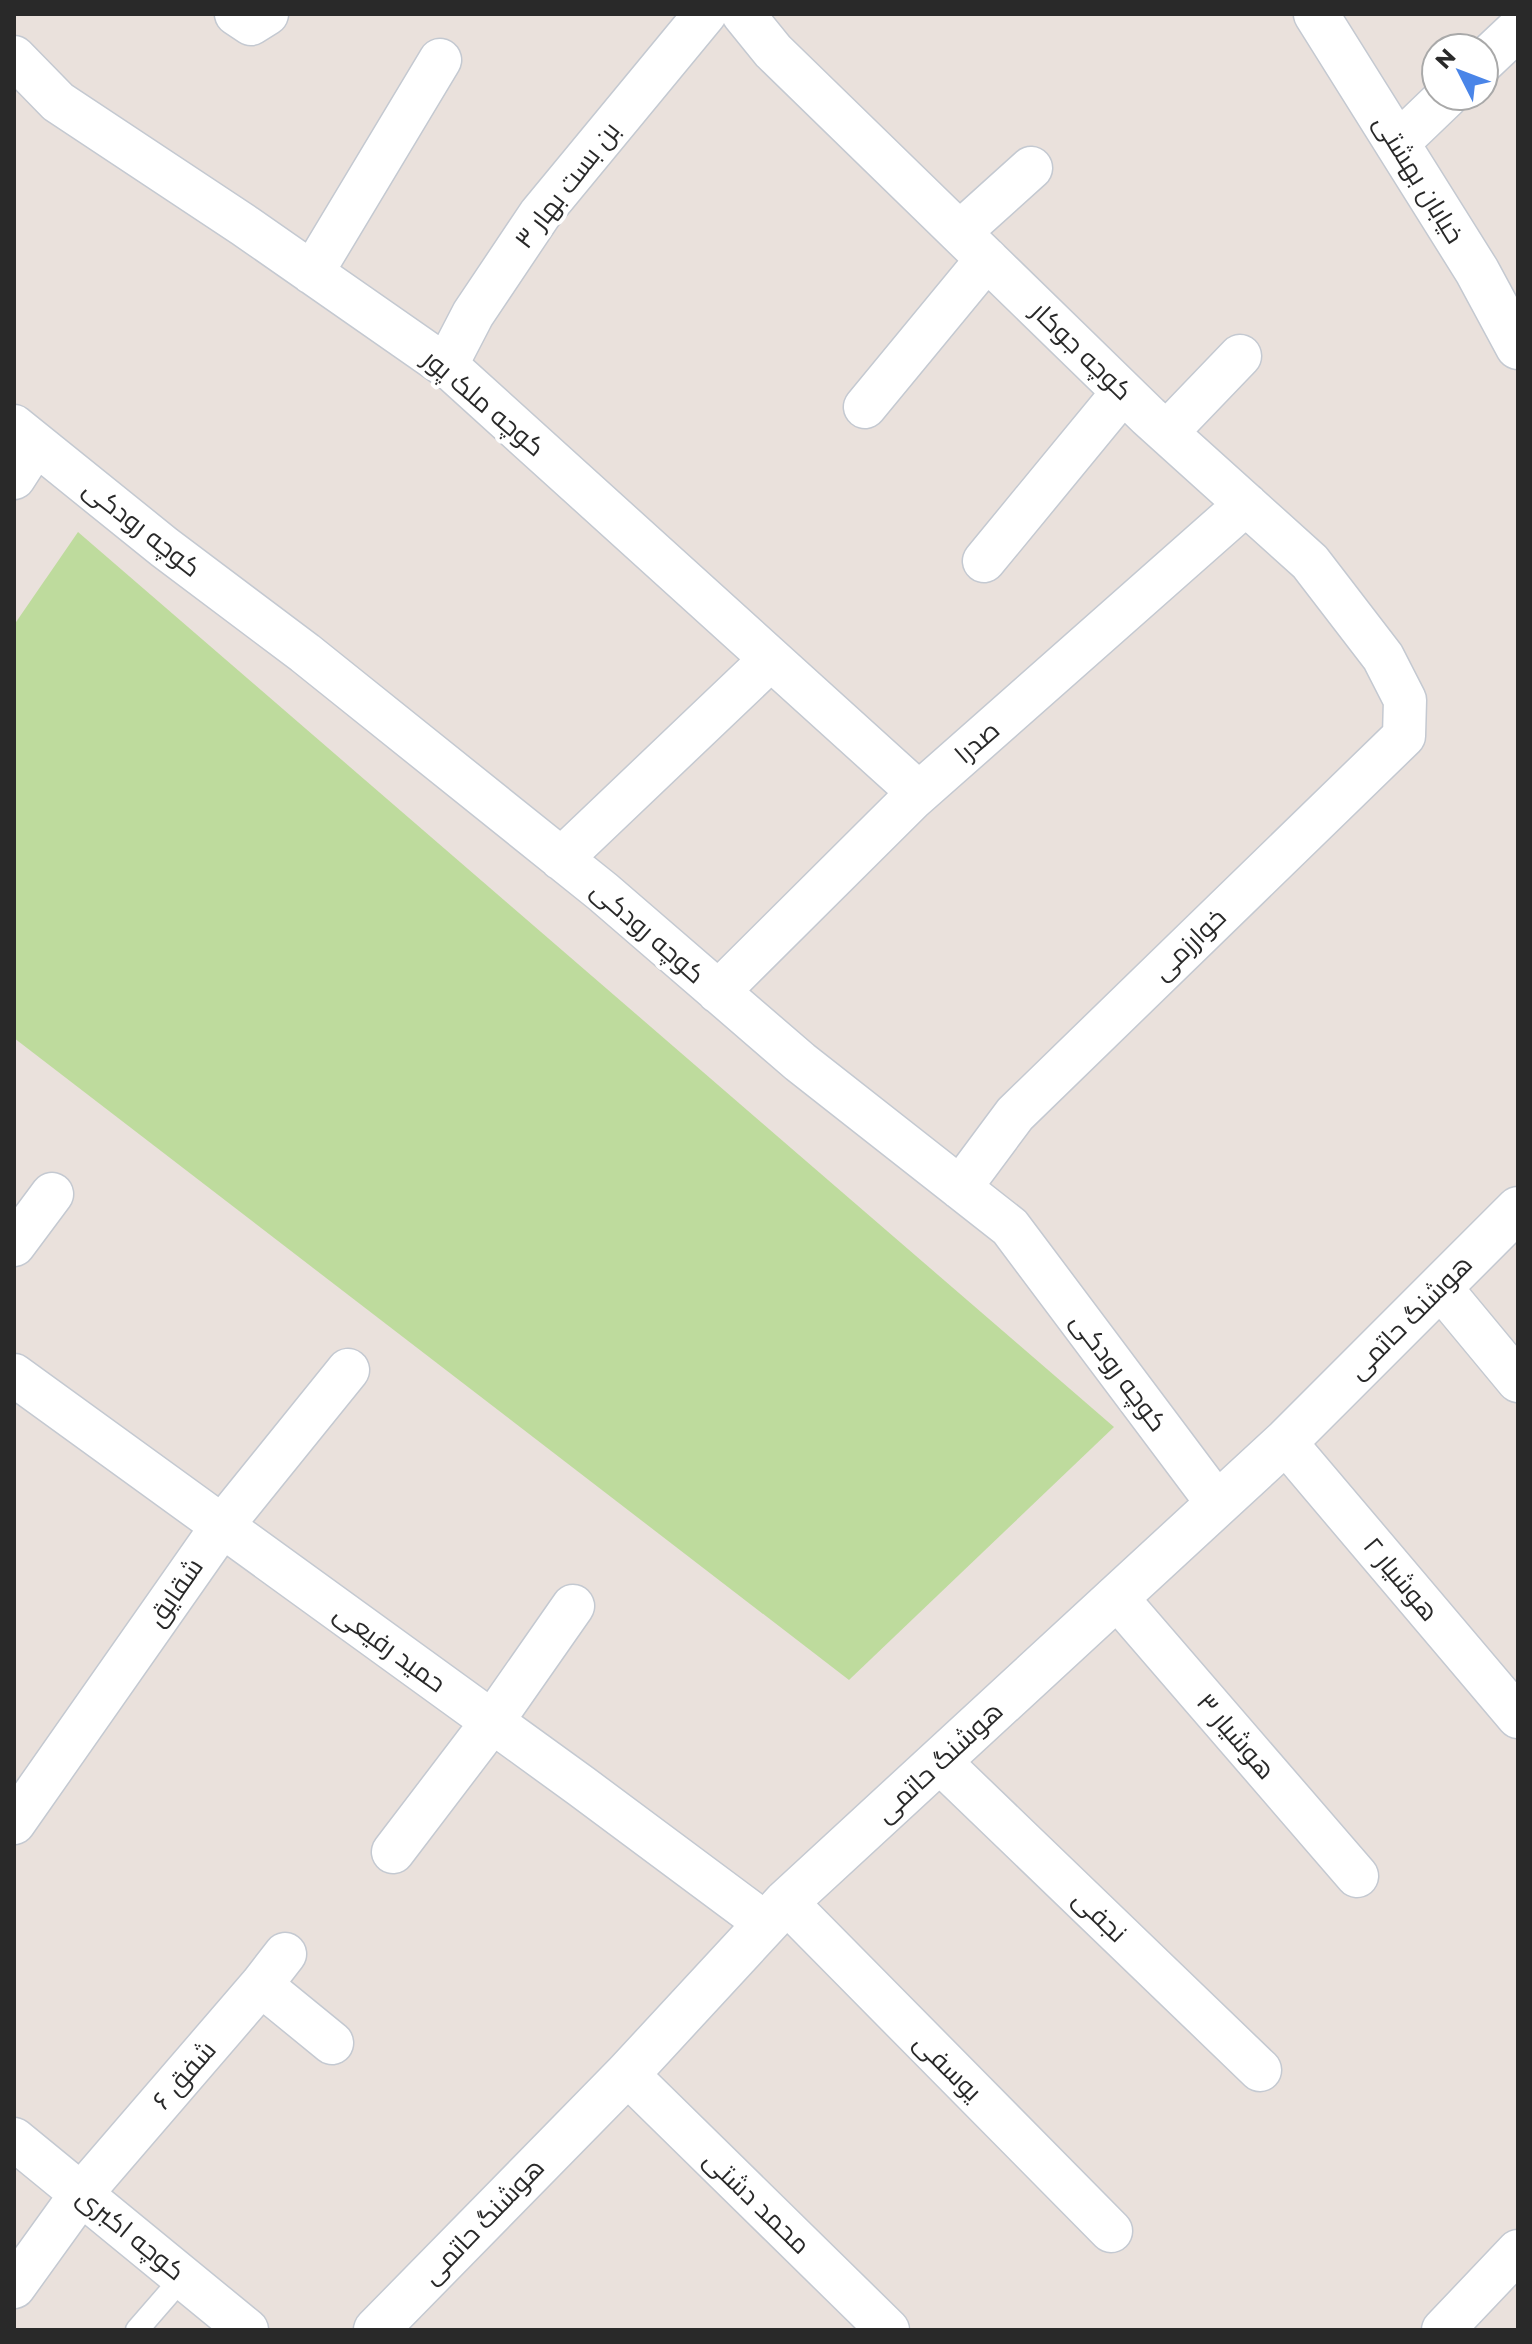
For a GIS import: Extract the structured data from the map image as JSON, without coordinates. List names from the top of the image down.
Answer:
{
  "streets": {
    "main road": ["خیابان بهشتی", "هوشنگ حاتمی"],
    "street": [
      "بن بست بهار ۳",
      "کوچه جوکار",
      "کوچه ملک پور",
      "کوچه رودکی",
      "صدرا",
      "خوارزمی",
      "هوشیار ۲",
      "شقایق",
      "حمید رفیعی",
      "هوشیار ۳",
      "نجفی",
      "یوسفی",
      "شفق ۶",
      "محمد دشتی",
      "کوچه اکبری"
    ]
  },
  "crossings": [
    ["بن بست بهار ۳", "کوچه ملک پور"],
    ["کوچه جوکار", "صدرا"],
    ["کوچه جوکار", "خوارزمی"],
    ["کوچه ملک پور", "صدرا"],
    ["کوچه رودکی", "صدرا"],
    ["کوچه رودکی", "خوارزمی"],
    ["کوچه رودکی", "هوشنگ حاتمی"],
    ["هوشنگ حاتمی", "هوشیار ۲"],
    ["هوشنگ حاتمی", "حمید رفیعی"],
    ["هوشنگ حاتمی", "هوشیار ۳"],
    ["هوشنگ حاتمی", "نجفی"],
    ["هوشنگ حاتمی", "یوسفی"],
    ["هوشنگ حاتمی", "محمد دشتی"],
    ["شقایق", "حمید رفیعی"],
    ["حمید رفیعی", "یوسفی"],
    ["شفق ۶", "کوچه اکبری"]
  ],
  "north": "top left"
}
